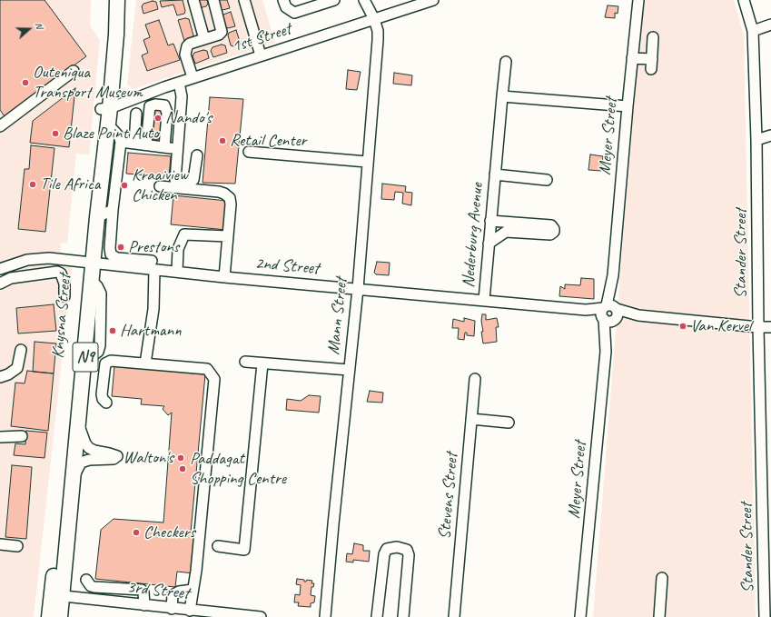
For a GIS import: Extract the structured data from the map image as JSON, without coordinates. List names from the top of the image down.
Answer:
{
  "streets": {
    "highway": ["Knysna Street", "N9"],
    "street": [
      "1st Street",
      "Meyer Street",
      "Nederburg Avenue",
      "Stander Street",
      "2nd Street",
      "Mann Street",
      "Stevens Street",
      "3rd Street"
    ]
  },
  "crossings": [
    ["1st Street", "Knysna Street"],
    ["1st Street", "Mann Street"],
    ["Meyer Street", "2nd Street"],
    ["Nederburg Avenue", "2nd Street"],
    ["Stander Street", "2nd Street"],
    ["2nd Street", "Knysna Street"],
    ["2nd Street", "Mann Street"],
    ["Knysna Street", "3rd Street"]
  ],
  "places": [
    "Outeniqua Transport Museum",
    "Nando's",
    "Blaze Point Auto",
    "Retail Center",
    "Tile Africa",
    "Kraaiview Chicken",
    "Prestons",
    "Van Kervel",
    "Hartmann",
    "Walton's",
    "Paddagat Shopping Centre",
    "Checkers"
  ],
  "north": "right"
}
